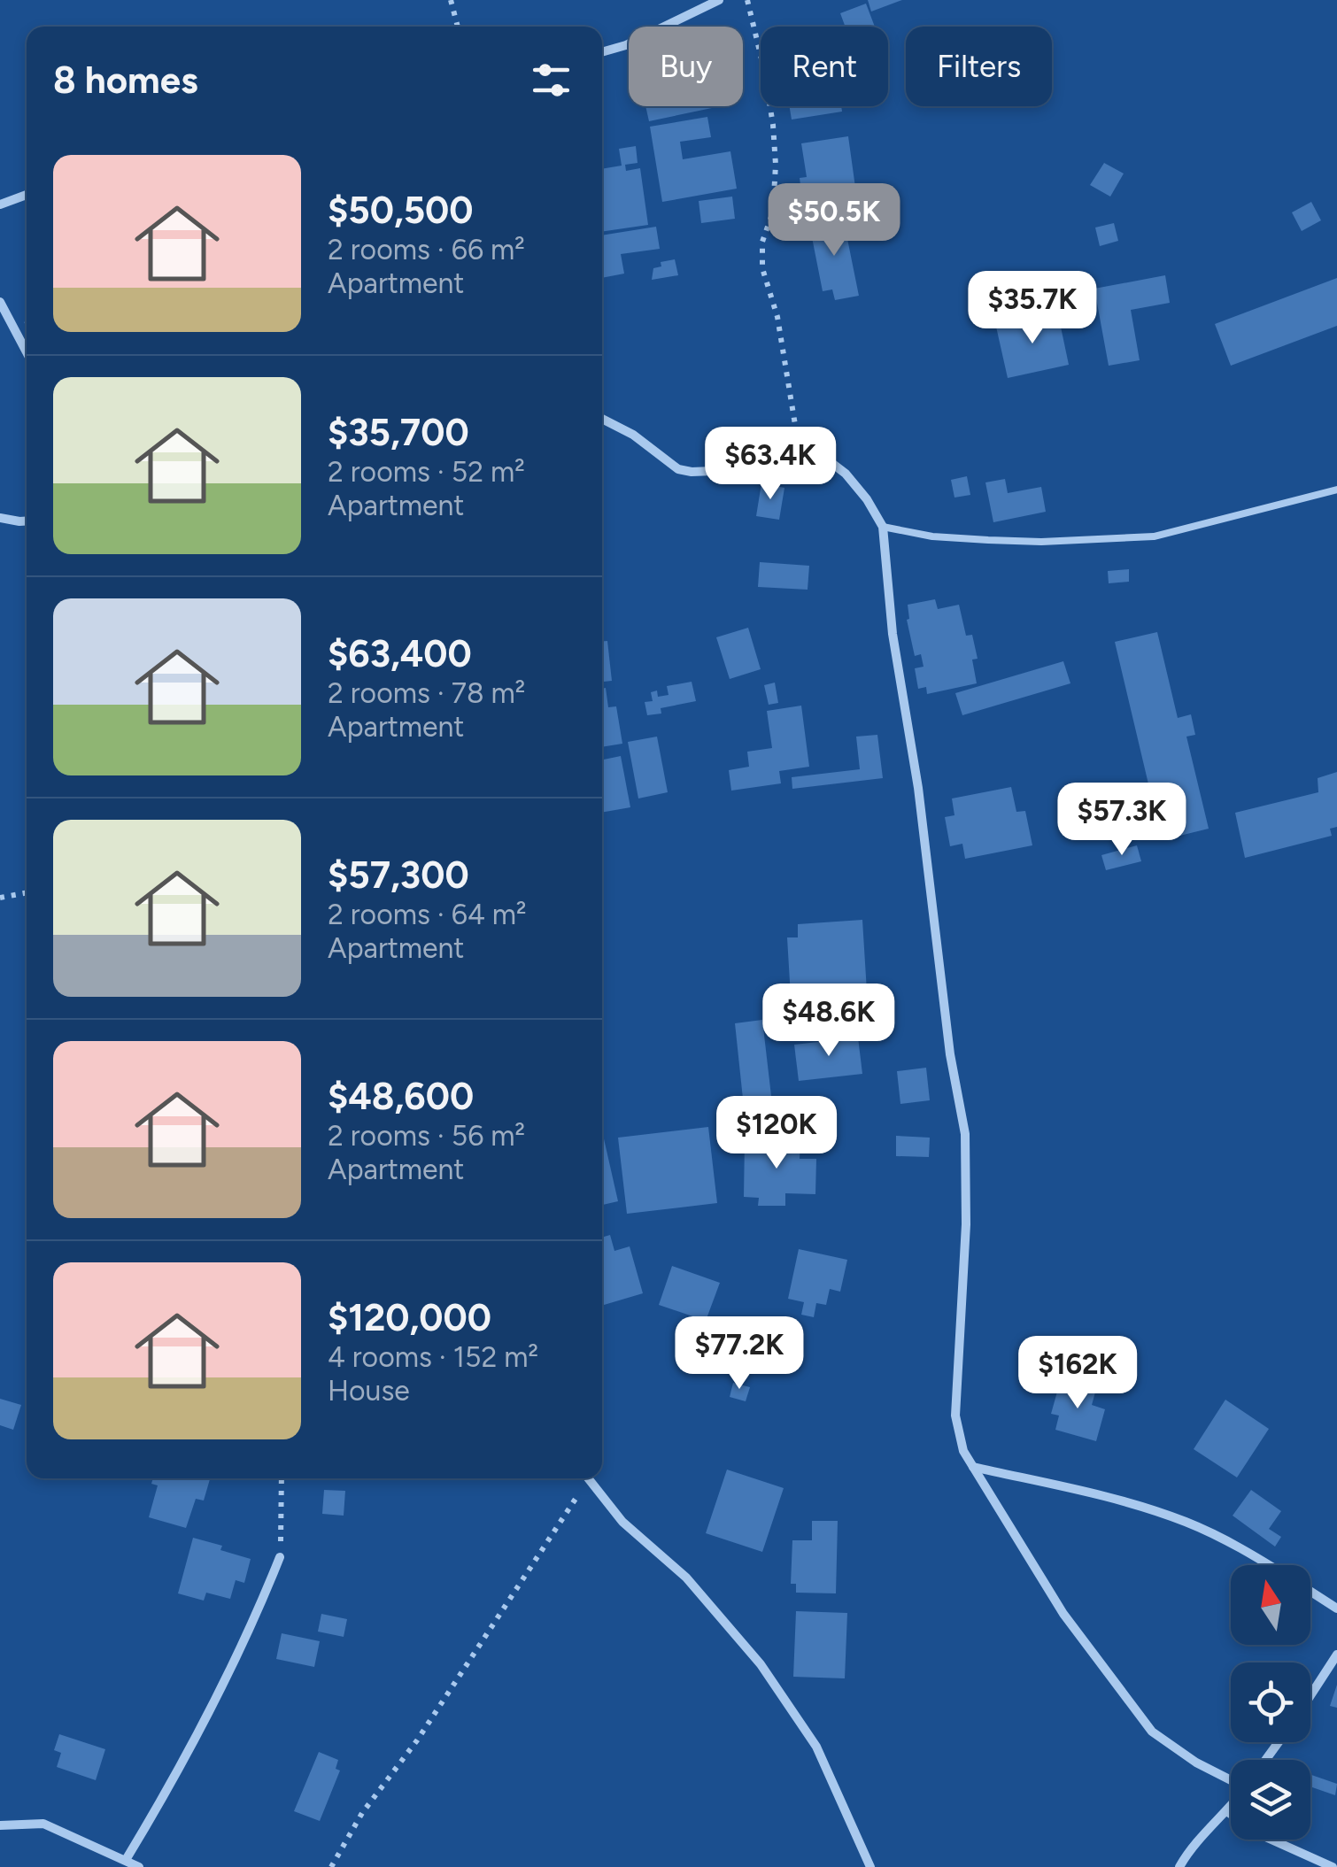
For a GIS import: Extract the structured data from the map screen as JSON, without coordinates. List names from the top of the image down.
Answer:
{
  "north": "top",
  "page": {
    "chip": ["Buy", "Rent", "Filters"],
    "heading": "8 homes",
    "list": [
      {
        "name": "$50,500",
        "note": "2 rooms · 66 m² · Apartment"
      },
      {
        "name": "$35,700",
        "note": "2 rooms · 52 m² · Apartment"
      },
      {
        "name": "$63,400",
        "note": "2 rooms · 78 m² · Apartment"
      },
      {
        "name": "$57,300",
        "note": "2 rooms · 64 m² · Apartment"
      },
      {
        "name": "$48,600",
        "note": "2 rooms · 56 m² · Apartment"
      },
      {
        "name": "$120,000",
        "note": "4 rooms · 152 m² · House"
      }
    ],
    "price": [
      "$50.5K",
      "$35.7K",
      "$63.4K",
      "$57.3K",
      "$48.6K",
      "$120K",
      "$77.2K",
      "$162K"
    ]
  }
}
